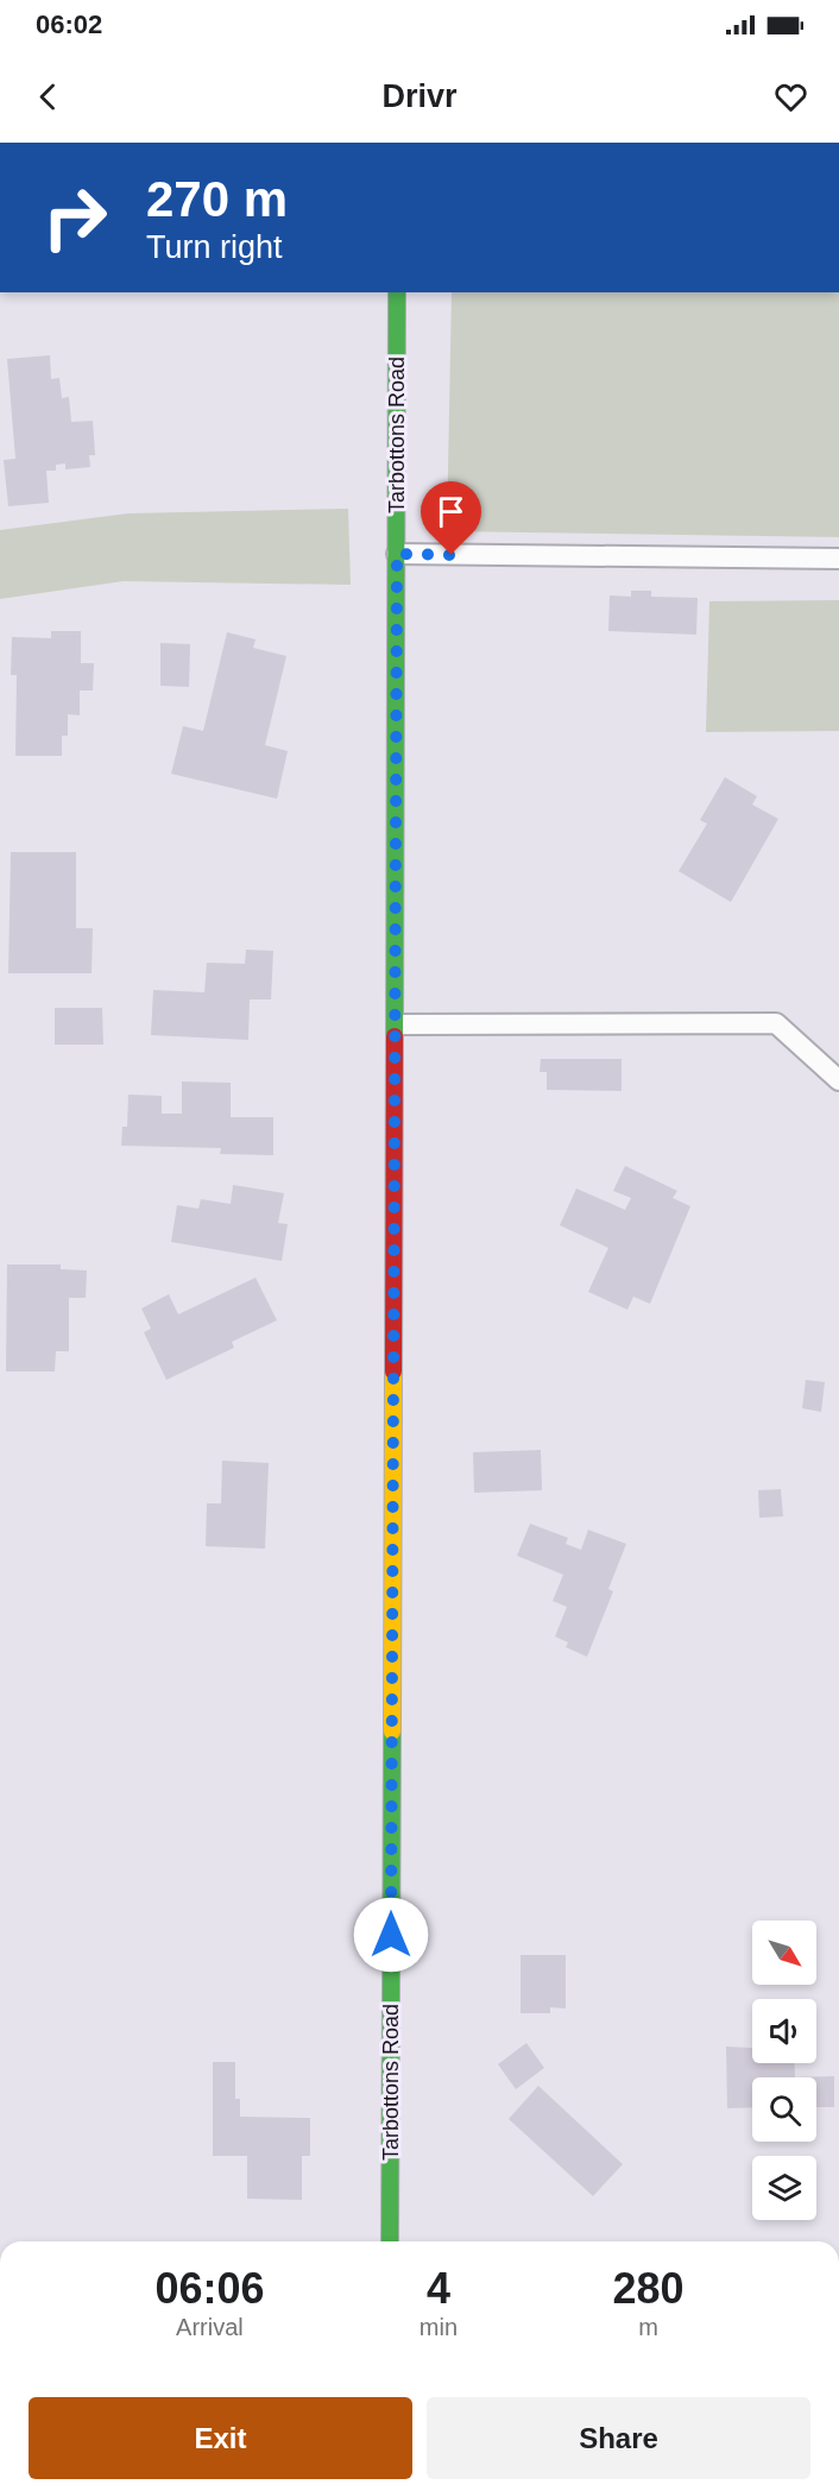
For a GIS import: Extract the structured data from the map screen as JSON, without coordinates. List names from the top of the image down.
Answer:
{
  "streets": {
    "street": ["Tarbottons Road"]
  },
  "north": "bottom right",
  "page": {
    "status": "06:02",
    "header": "Drivr",
    "turn": ["270 m", "Turn right"],
    "eta": [
      "06:06",
      "Arrival",
      "4",
      "min",
      "280",
      "m"
    ],
    "buttons": ["Exit", "Share"]
  }
}
